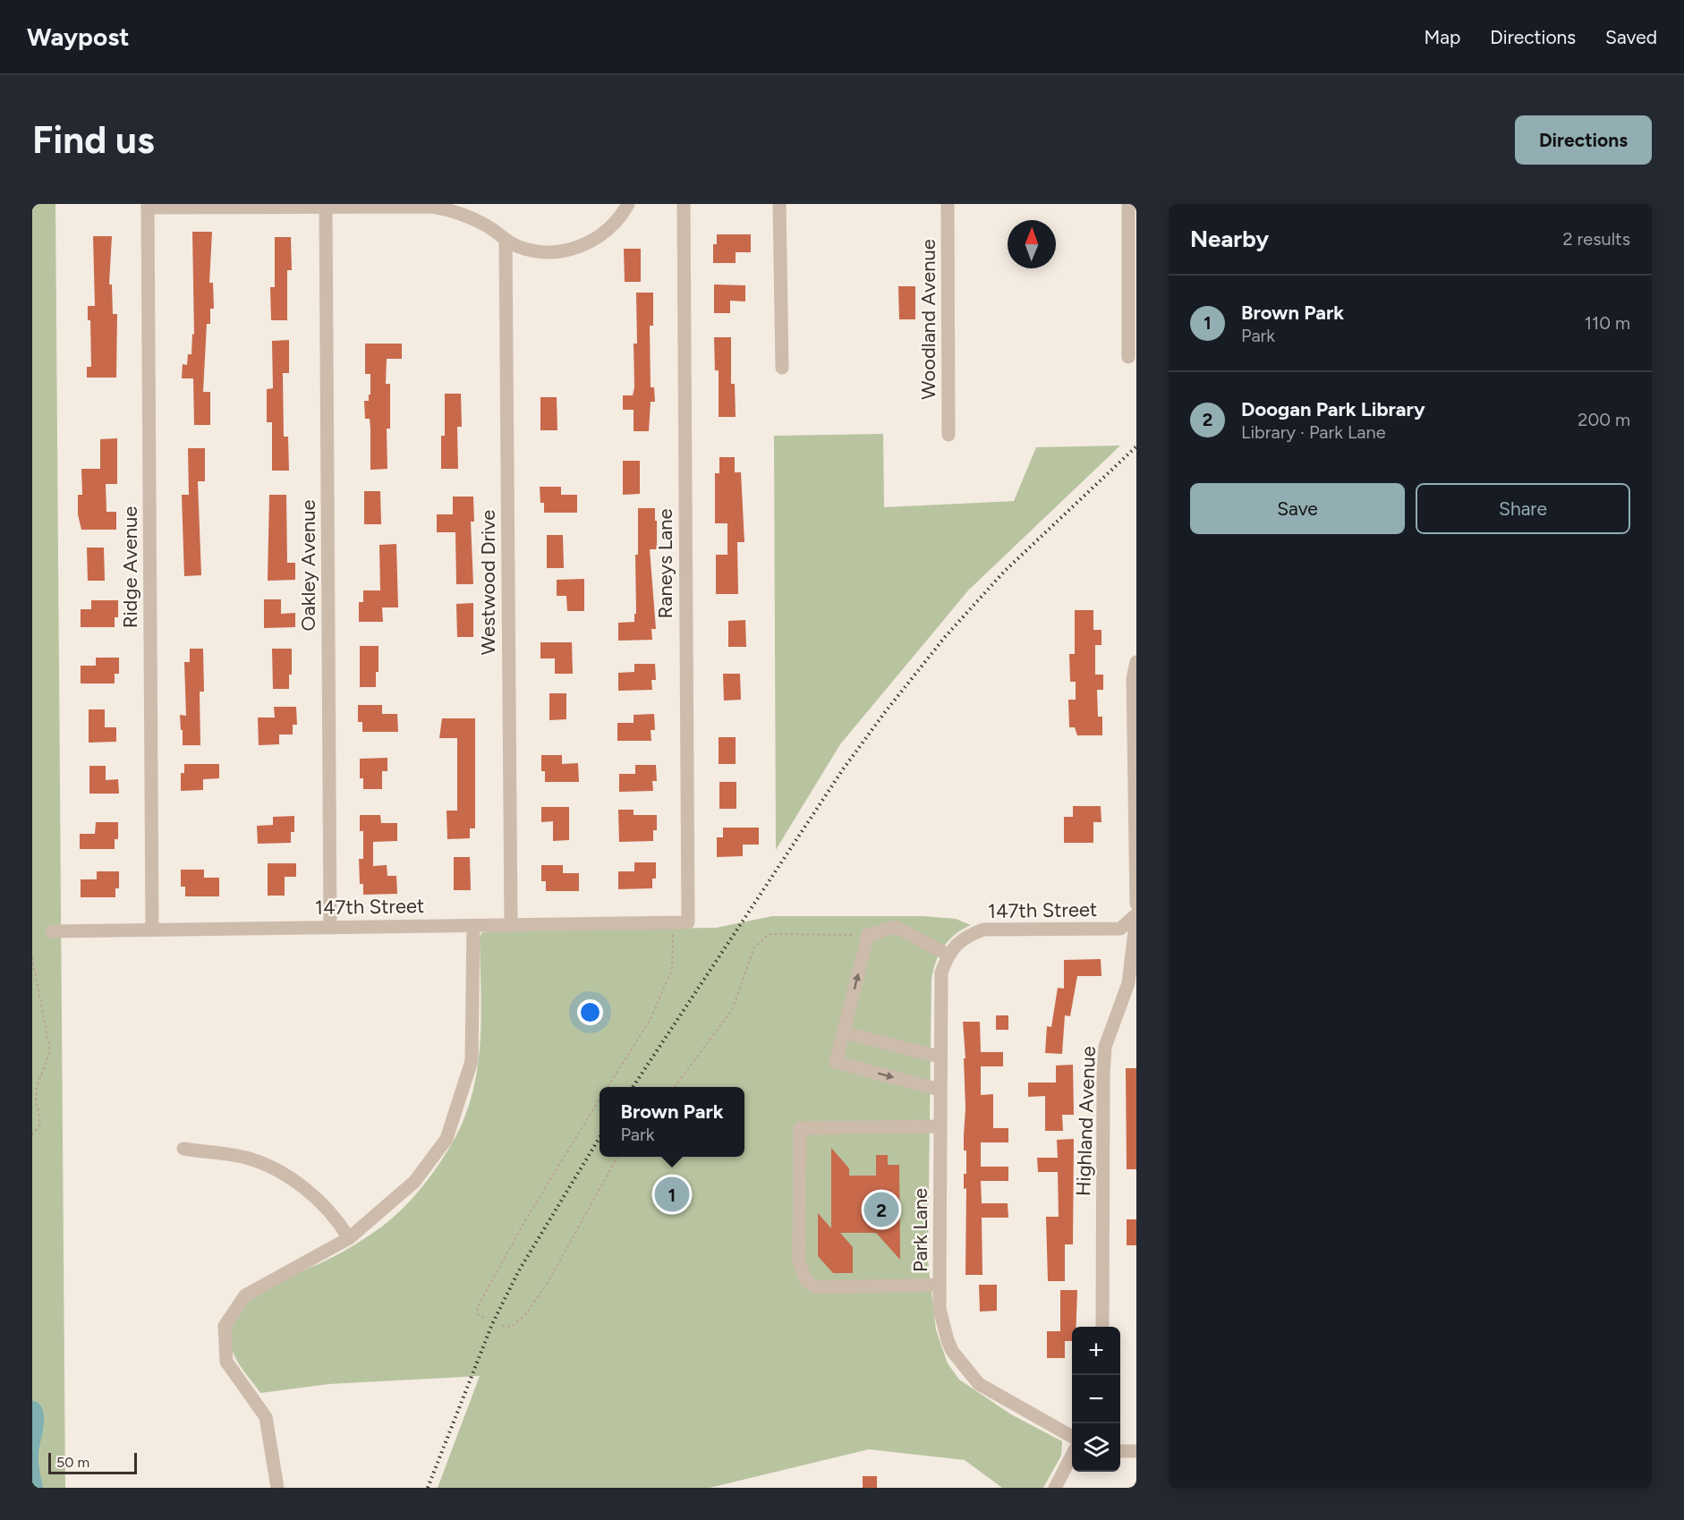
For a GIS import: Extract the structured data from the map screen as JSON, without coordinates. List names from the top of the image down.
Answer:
{
  "streets": {
    "street": [
      "Woodland Avenue",
      "Raneys Lane",
      "Oakley Avenue",
      "Ridge Avenue",
      "Westwood Drive",
      "147th Street",
      "Highland Avenue",
      "Park Lane"
    ]
  },
  "crossings": [
    ["Raneys Lane", "147th Street"],
    ["Oakley Avenue", "147th Street"],
    ["Ridge Avenue", "147th Street"],
    ["Westwood Drive", "147th Street"],
    ["147th Street", "Highland Avenue"],
    ["147th Street", "Park Lane"]
  ],
  "scale_bar": "50 m",
  "north": "top",
  "page": {
    "header": "Waypost",
    "nav": ["Map", "Directions", "Saved"],
    "buttons": [
      "Directions",
      ["Save", "Share"]
    ],
    "title": "Find us",
    "heading": ["Nearby", "2 results"],
    "list": [
      {
        "mark": "1",
        "name": "Brown Park",
        "note": "Park",
        "value": "110 m"
      },
      {
        "mark": "2",
        "name": "Doogan Park Library",
        "note": "Library · Park Lane",
        "value": "200 m"
      }
    ],
    "popup": ["Brown Park", "Park"],
    "pins": ["1", "2"],
    "map_buttons": ["+", "−"],
    "scale": "50 m"
  }
}
